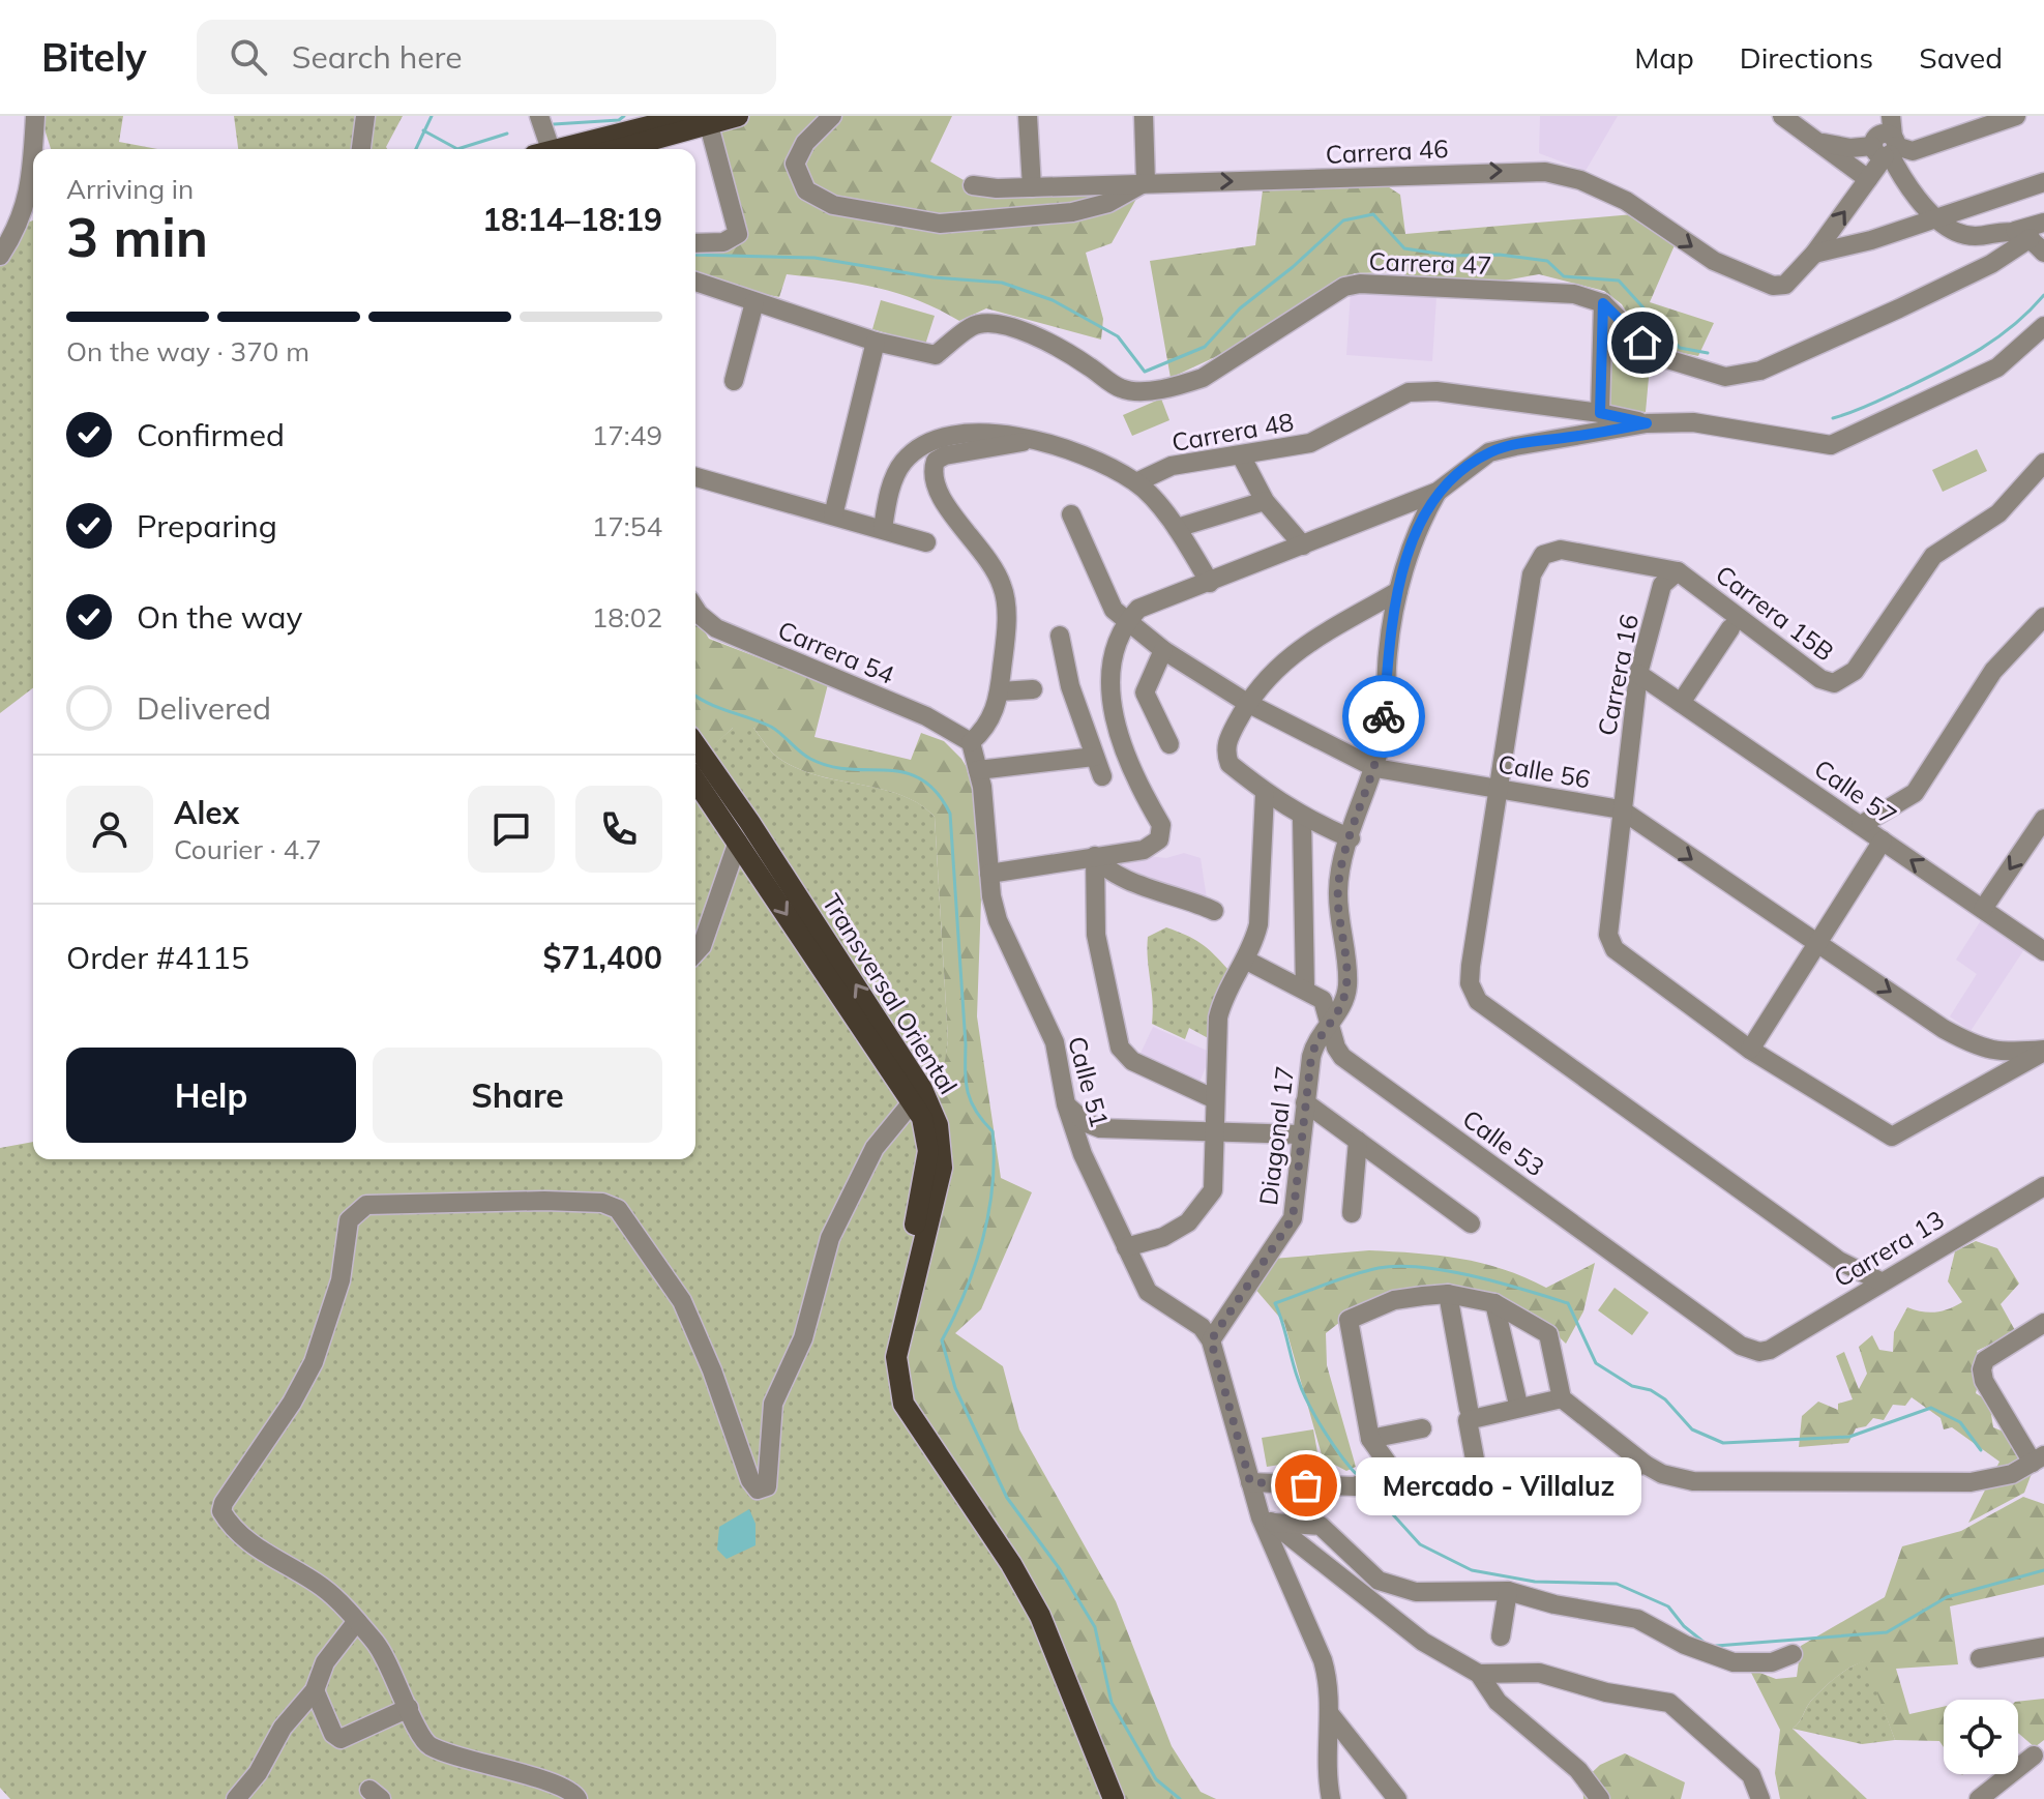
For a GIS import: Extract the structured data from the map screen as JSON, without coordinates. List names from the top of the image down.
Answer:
{
  "streets": {
    "main road": ["Transversal Oriental"],
    "street": [
      "Carrera 46",
      "Carrera 47",
      "Carrera 48",
      "Carrera 15B",
      "Carrera 54",
      "Carrera 16",
      "Calle 56",
      "Calle 57",
      "Calle 51",
      "Diagonal 17",
      "Calle 53",
      "Carrera 13"
    ]
  },
  "crossings": [
    ["Carrera 48", "Diagonal 17"],
    ["Carrera 15B", "Carrera 16"],
    ["Carrera 15B", "Calle 57"],
    ["Carrera 54", "Calle 51"],
    ["Carrera 16", "Calle 56"],
    ["Carrera 16", "Calle 57"],
    ["Calle 56", "Diagonal 17"],
    ["Calle 51", "Diagonal 17"],
    ["Diagonal 17", "Calle 53"],
    ["Calle 53", "Carrera 13"]
  ],
  "one_way": ["Carrera 46", "Calle 56"],
  "places": ["Mercado - Villaluz"],
  "page": {
    "header": "Bitely",
    "search": "Search here",
    "nav": ["Map", "Directions", "Saved"],
    "heading": ["3 min", "Arriving in", "18:14–18:19"],
    "panel": [
      "Alex",
      "Courier · 4.7",
      "Order #4115",
      "$71,400"
    ],
    "bar": "On the way · 370 m",
    "list": [
      ["Confirmed", "17:49"],
      ["Preparing", "17:54"],
      ["On the way", "18:02"],
      "Delivered"
    ],
    "buttons": ["Help", "Share"],
    "bubble": "Mercado - Villaluz"
  }
}
